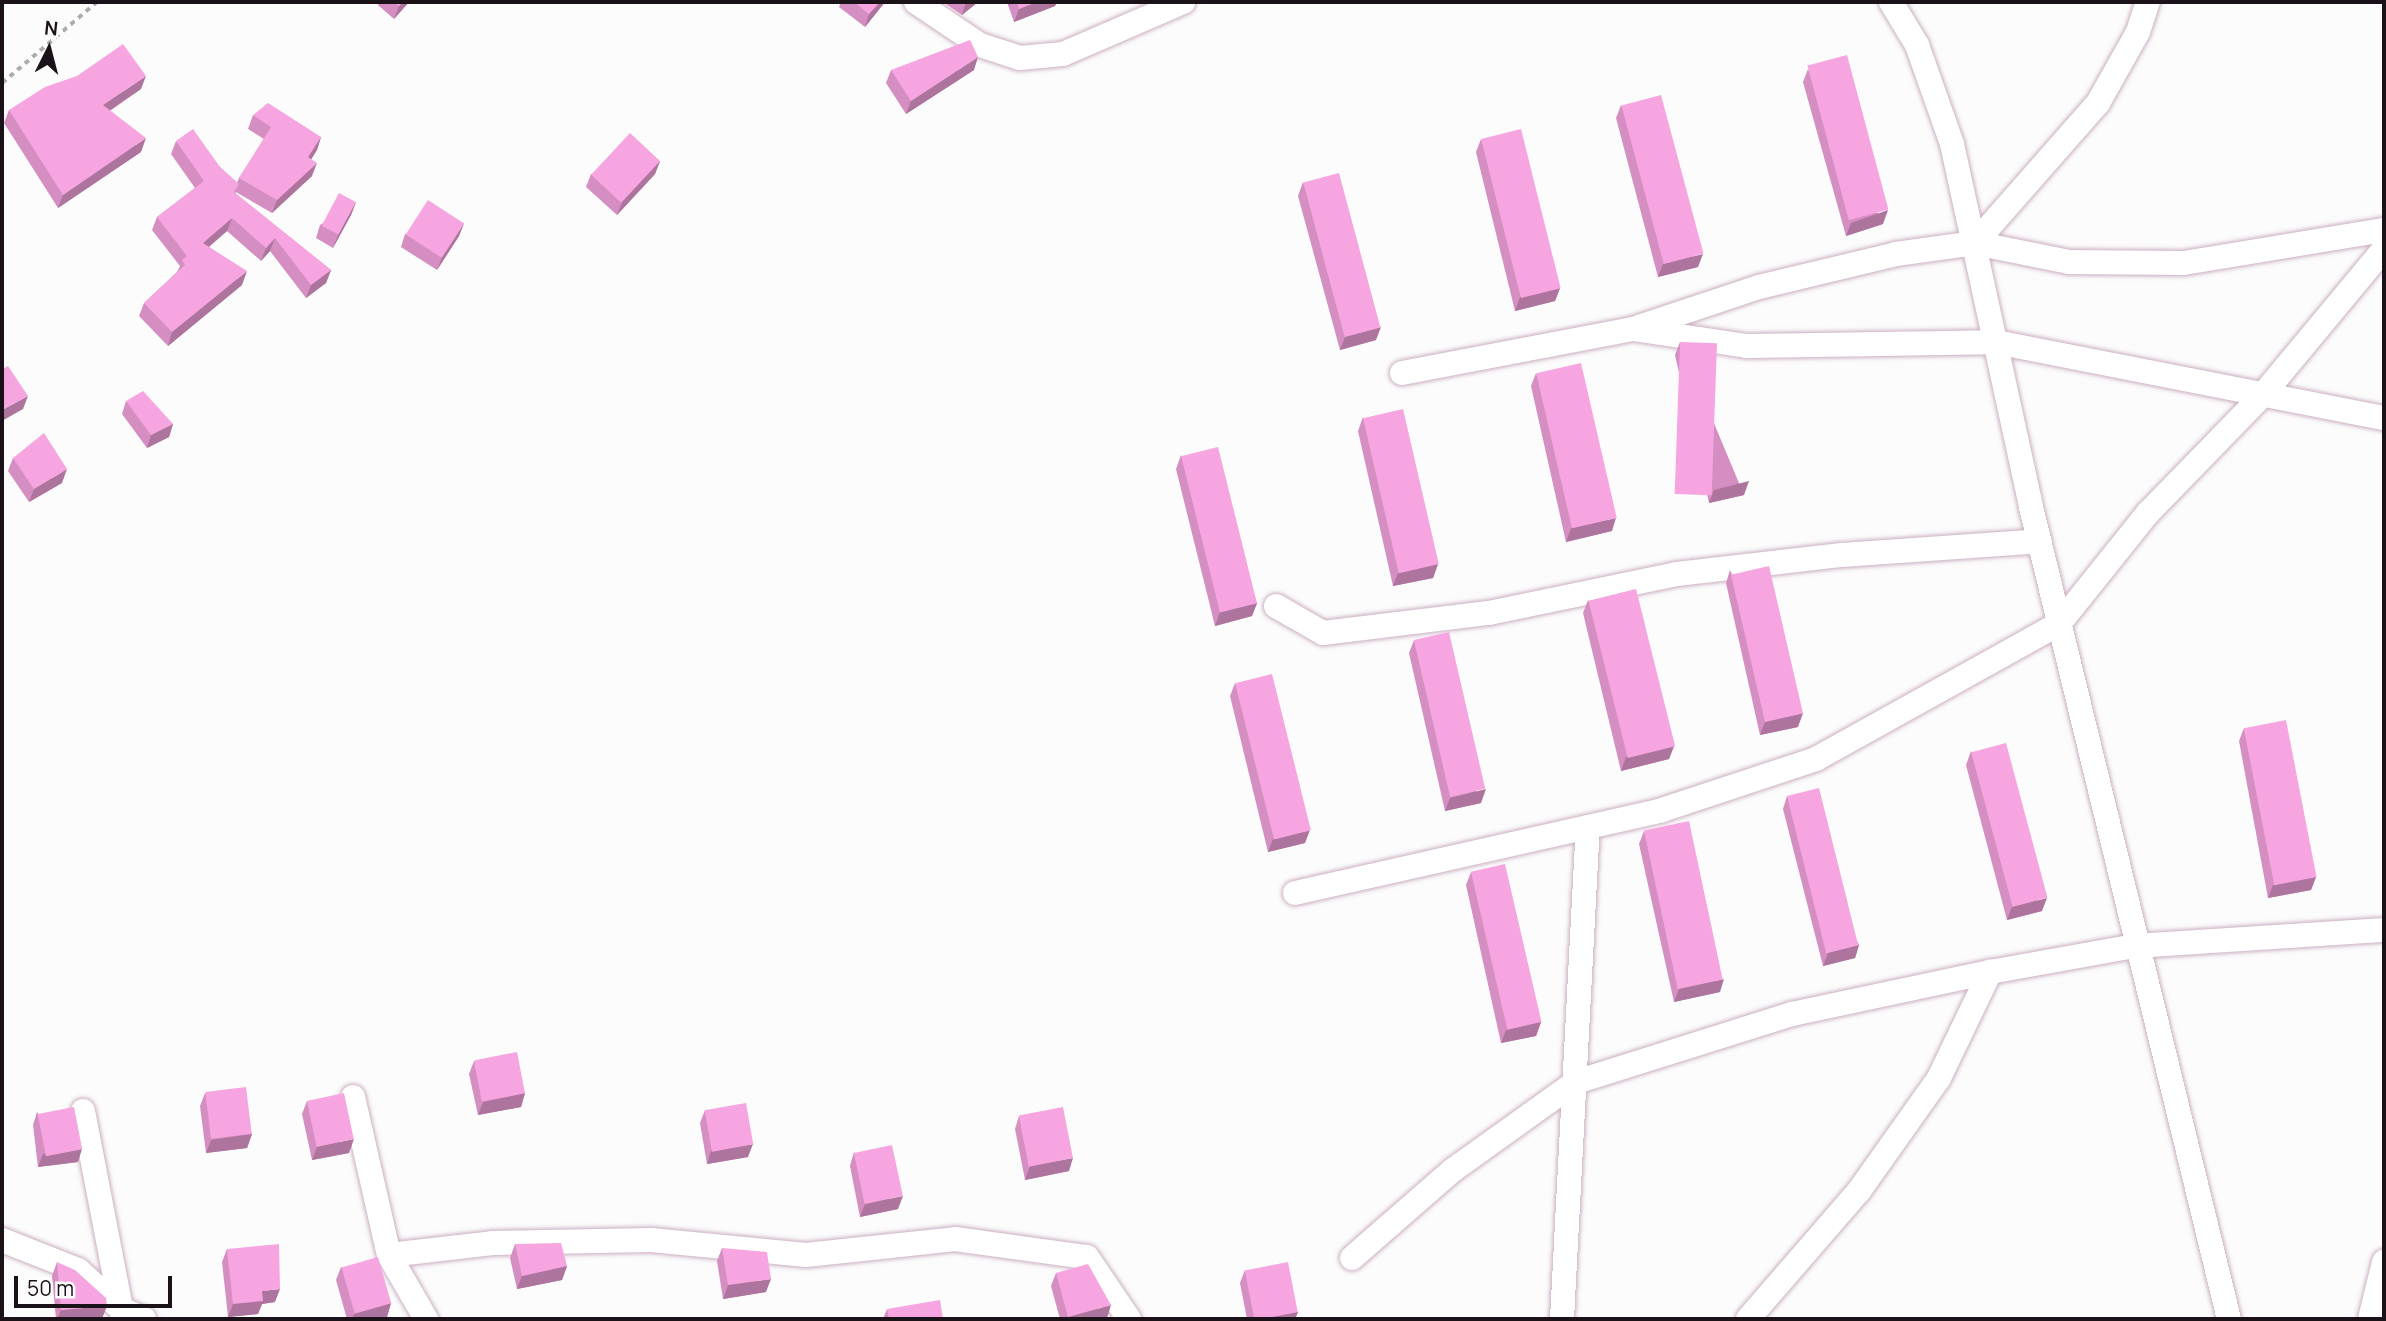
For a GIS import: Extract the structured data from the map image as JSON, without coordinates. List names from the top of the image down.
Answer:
{
  "scale_bar": "50 m",
  "north": "top"
}
